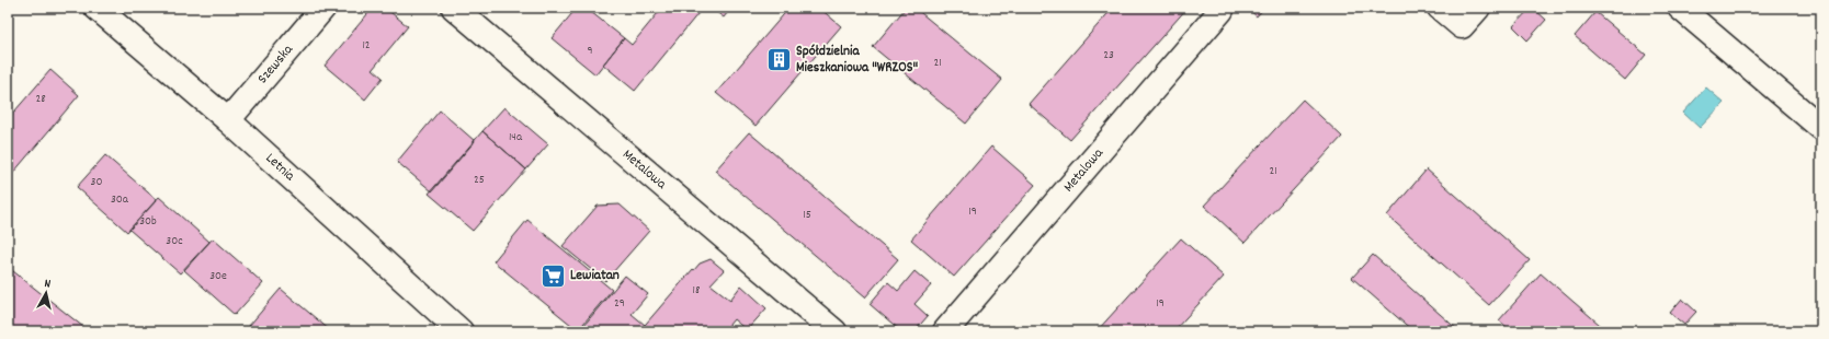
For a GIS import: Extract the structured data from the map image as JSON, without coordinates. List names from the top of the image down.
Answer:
{
  "streets": {
    "street": ["Szewska", "Letnia", "Metalowa"]
  },
  "crossings": [
    ["Szewska", "Letnia"]
  ],
  "places": {
    "building": ["Spółdzielnia Mieszkaniowa \"WRZOS\""],
    "supermarket": ["Lewiatan"]
  },
  "house_numbers": [
    "12",
    "9",
    "23",
    "21",
    "28",
    "14a",
    "21",
    "25",
    "30",
    "30a",
    "19",
    "15",
    "30b",
    "30c",
    "30e",
    "18",
    "29",
    "19"
  ],
  "north": "top"
}
